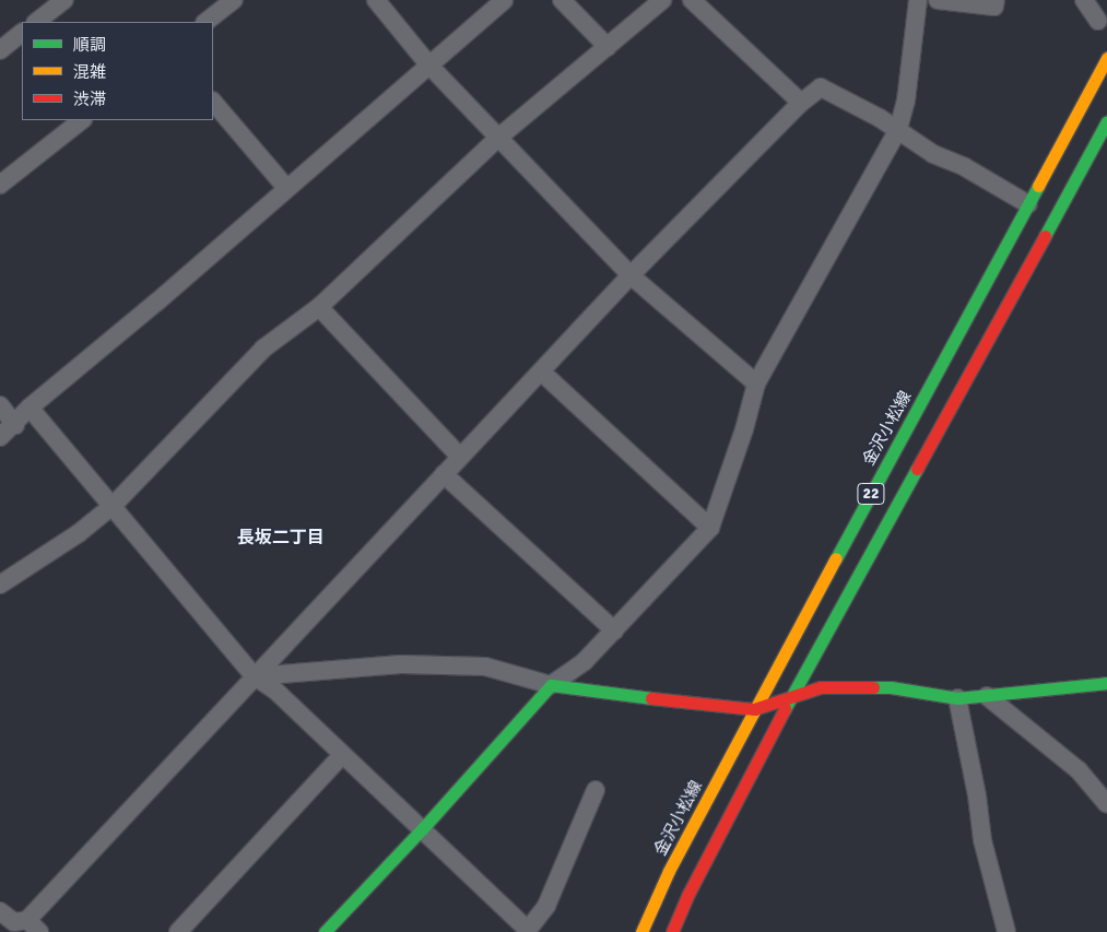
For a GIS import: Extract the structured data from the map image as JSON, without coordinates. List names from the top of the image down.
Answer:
{
  "streets": {
    "main road": ["金沢小松線", "22"]
  },
  "districts": ["長坂二丁目"],
  "legend": ["順調", "混雑", "渋滞"]
}
